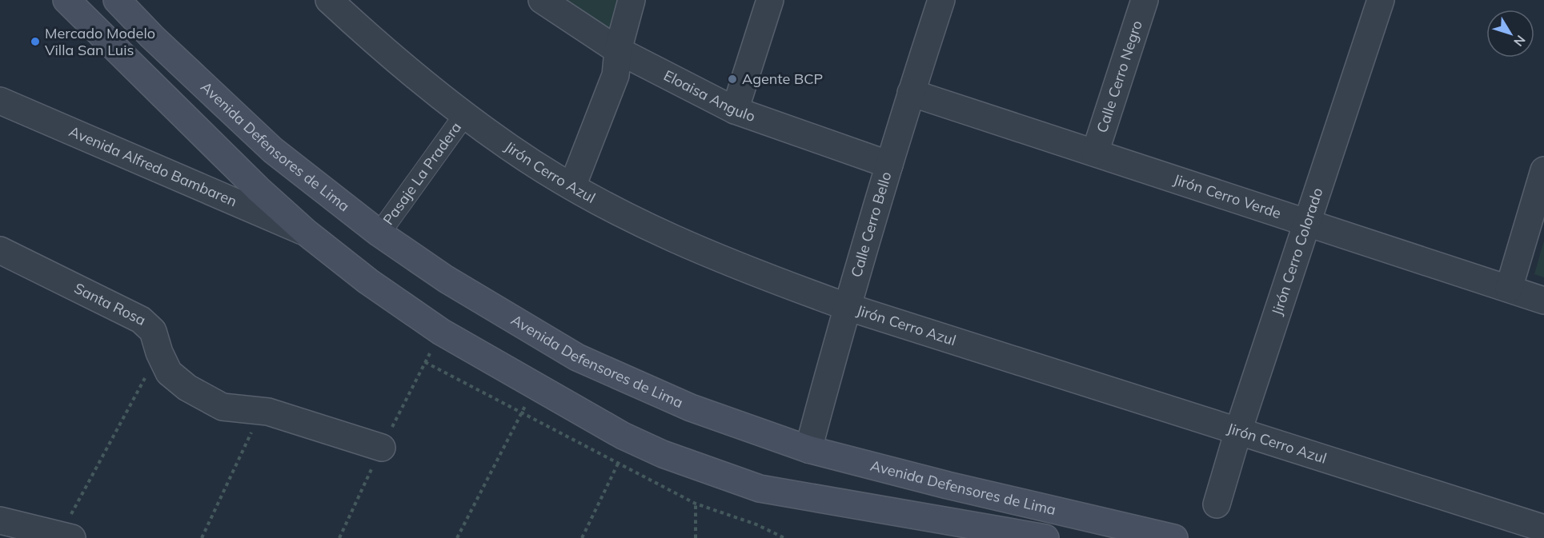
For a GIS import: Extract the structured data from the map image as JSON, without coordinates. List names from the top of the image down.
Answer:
{
  "streets": {
    "main road": ["Avenida Defensores de Lima"],
    "street": [
      "Calle Cerro Negro",
      "Eloaisa Angulo",
      "Avenida Alfredo Bambaren",
      "Jirón Cerro Azul",
      "Pasaje La Pradera",
      "Jirón Cerro Verde",
      "Calle Cerro Bello",
      "Jirón Cerro Colorado",
      "Santa Rosa"
    ]
  },
  "crossings": [
    ["Calle Cerro Negro", "Jirón Cerro Verde"],
    ["Eloaisa Angulo", "Calle Cerro Bello"],
    ["Avenida Defensores de Lima", "Avenida Alfredo Bambaren"],
    ["Avenida Defensores de Lima", "Pasaje La Pradera"],
    ["Avenida Defensores de Lima", "Calle Cerro Bello"],
    ["Jirón Cerro Azul", "Pasaje La Pradera"],
    ["Jirón Cerro Azul", "Calle Cerro Bello"],
    ["Jirón Cerro Azul", "Jirón Cerro Colorado"],
    ["Jirón Cerro Verde", "Calle Cerro Bello"],
    ["Jirón Cerro Verde", "Jirón Cerro Colorado"]
  ],
  "places": ["Mercado Modelo Villa San Luis", "Agente BCP"],
  "north": "bottom right"
}
